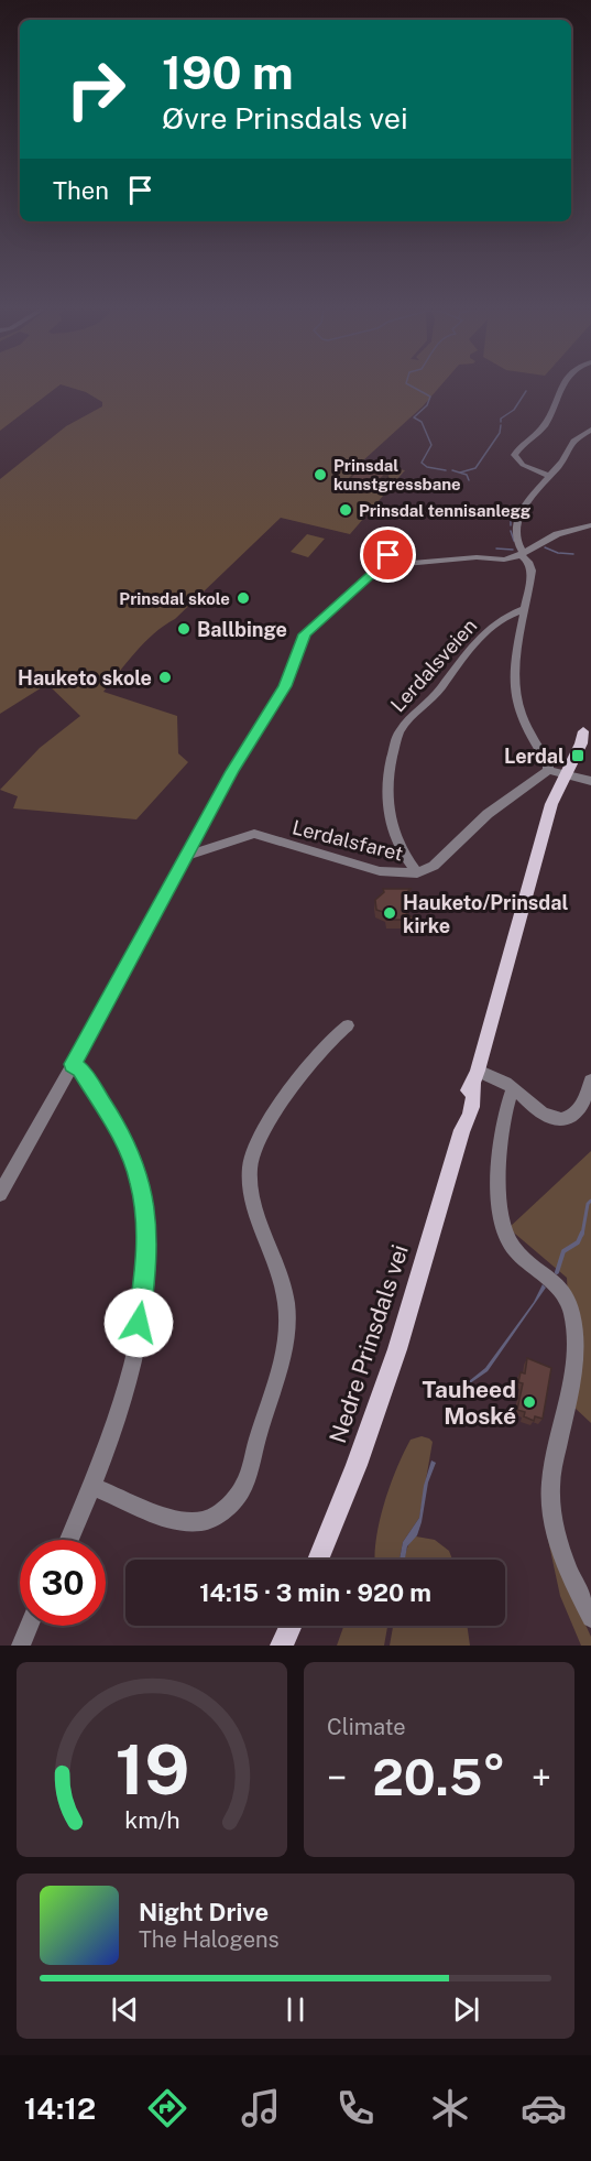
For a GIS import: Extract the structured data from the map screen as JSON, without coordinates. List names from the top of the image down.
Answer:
{
  "streets": {
    "main road": ["Nedre Prinsdals vei"],
    "street": ["Lerdalsveien", "Lerdalsfaret"]
  },
  "crossings": [
    ["Lerdalsveien", "Lerdalsfaret"],
    ["Lerdalsfaret", "Nedre Prinsdals vei"]
  ],
  "places": {
    "other": [
      "Prinsdal kunstgressbane",
      "Prinsdal tennisanlegg",
      "Prinsdal skole",
      "Ballbinge",
      "Hauketo skole",
      "Hauketo/Prinsdal kirke",
      "Tauheed Moské"
    ],
    "transit": ["Lerdal"]
  },
  "page": {
    "turn": ["190 m", "Øvre Prinsdals vei"],
    "then": "Then",
    "limit": "30",
    "trip": "14:15 · 3 min · 920 m",
    "tile": "Climate",
    "heat": ["−", "20.5°", "+"],
    "song": ["Night Drive", "The Halogens"],
    "tabs": "14:12",
    "gauge": ["19", "km/h"]
  }
}
